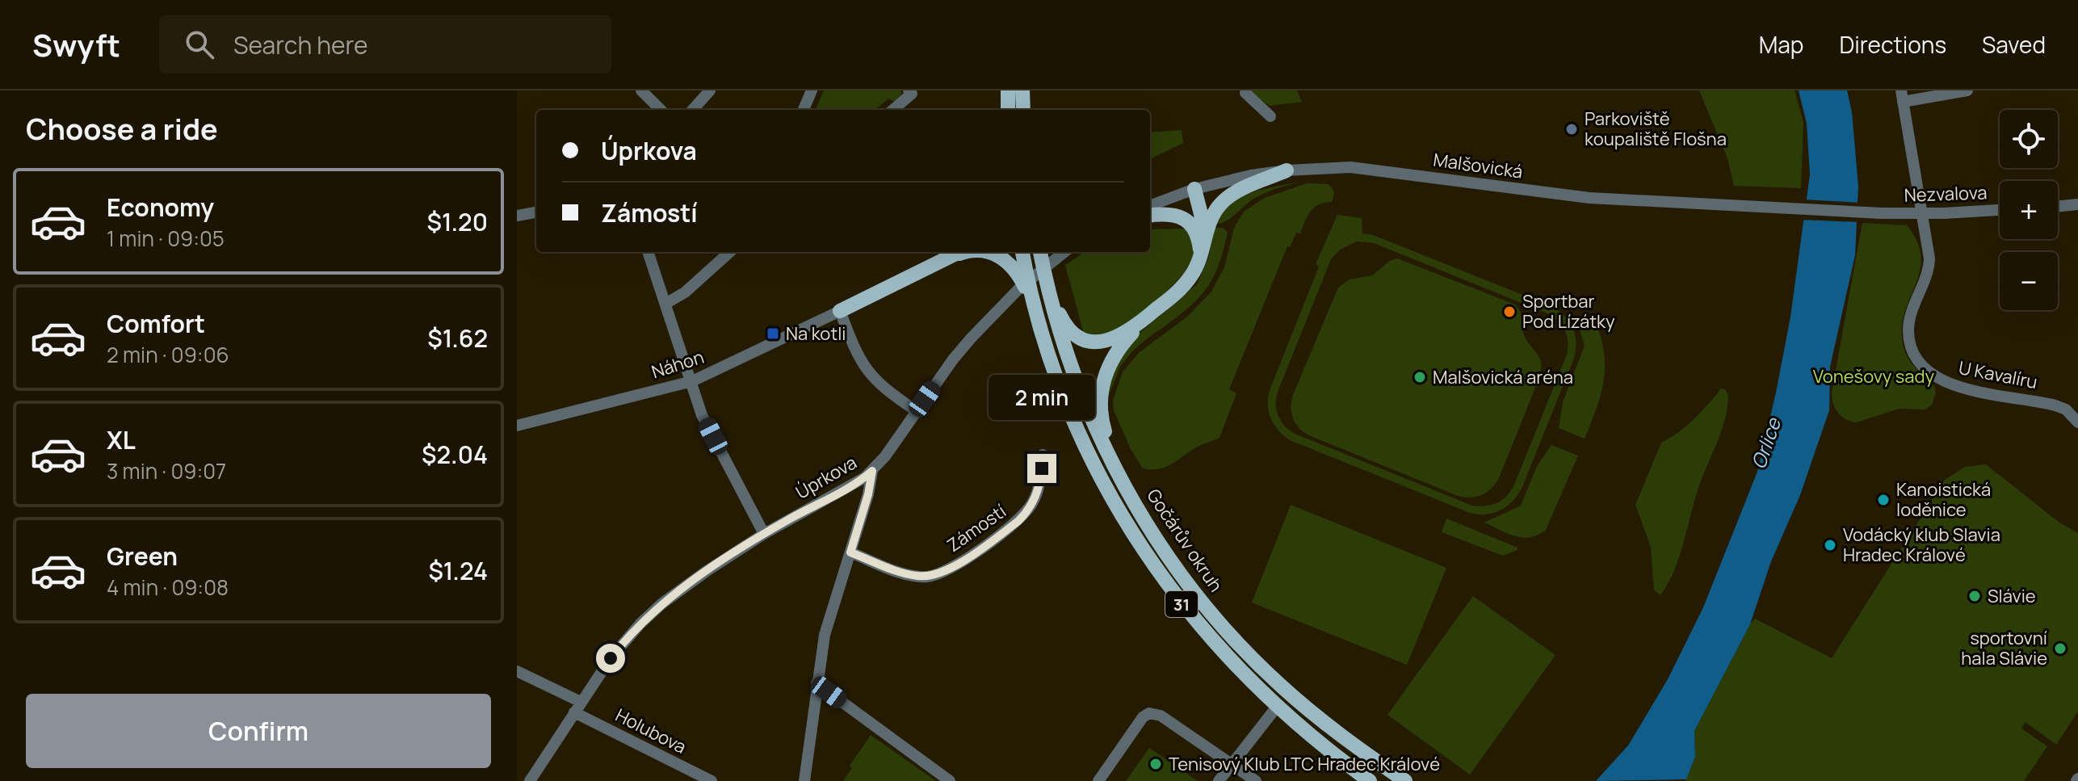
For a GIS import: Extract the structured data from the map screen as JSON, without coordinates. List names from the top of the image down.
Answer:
{
  "streets": {
    "main road": ["Gočárův okruh", "31"],
    "street": [
      "Malšovická",
      "Nezvalova",
      "Náhon",
      "U Kavalíru",
      "Úprkova",
      "Zámostí",
      "Holubova"
    ]
  },
  "crossings": [
    ["Malšovická", "Nezvalova"],
    ["Nezvalova", "U Kavalíru"],
    ["Úprkova", "Holubova"]
  ],
  "water": ["Orlice"],
  "parks": ["Vonešovy sady"],
  "places": {
    "other": [
      "Parkoviště koupaliště Flošna",
      "Sportbar Pod Lízátky",
      "Malšovická aréna",
      "Kanoistická loděnice",
      "Vodácký klub Slavia Hradec Králové",
      "Slávie",
      "sportovní hala Slávie",
      "Tenisový Klub LTC Hradec Králové"
    ],
    "transit": ["Na kotli"]
  },
  "page": {
    "header": "Swyft",
    "search": "Search here",
    "nav": ["Map", "Directions", "Saved"],
    "heading": "Choose a ride",
    "map_buttons": ["+", "−"],
    "banner": ["Úprkova", "Zámostí"],
    "list": [
      {
        "name": "Economy",
        "note": "1 min · 09:05",
        "value": "$1.20"
      },
      {
        "name": "Comfort",
        "note": "2 min · 09:06",
        "value": "$1.62"
      },
      {
        "name": "XL",
        "note": "3 min · 09:07",
        "value": "$2.04"
      },
      {
        "name": "Green",
        "note": "4 min · 09:08",
        "value": "$1.24"
      }
    ],
    "bubble": "2 min",
    "buttons": "Confirm"
  }
}
